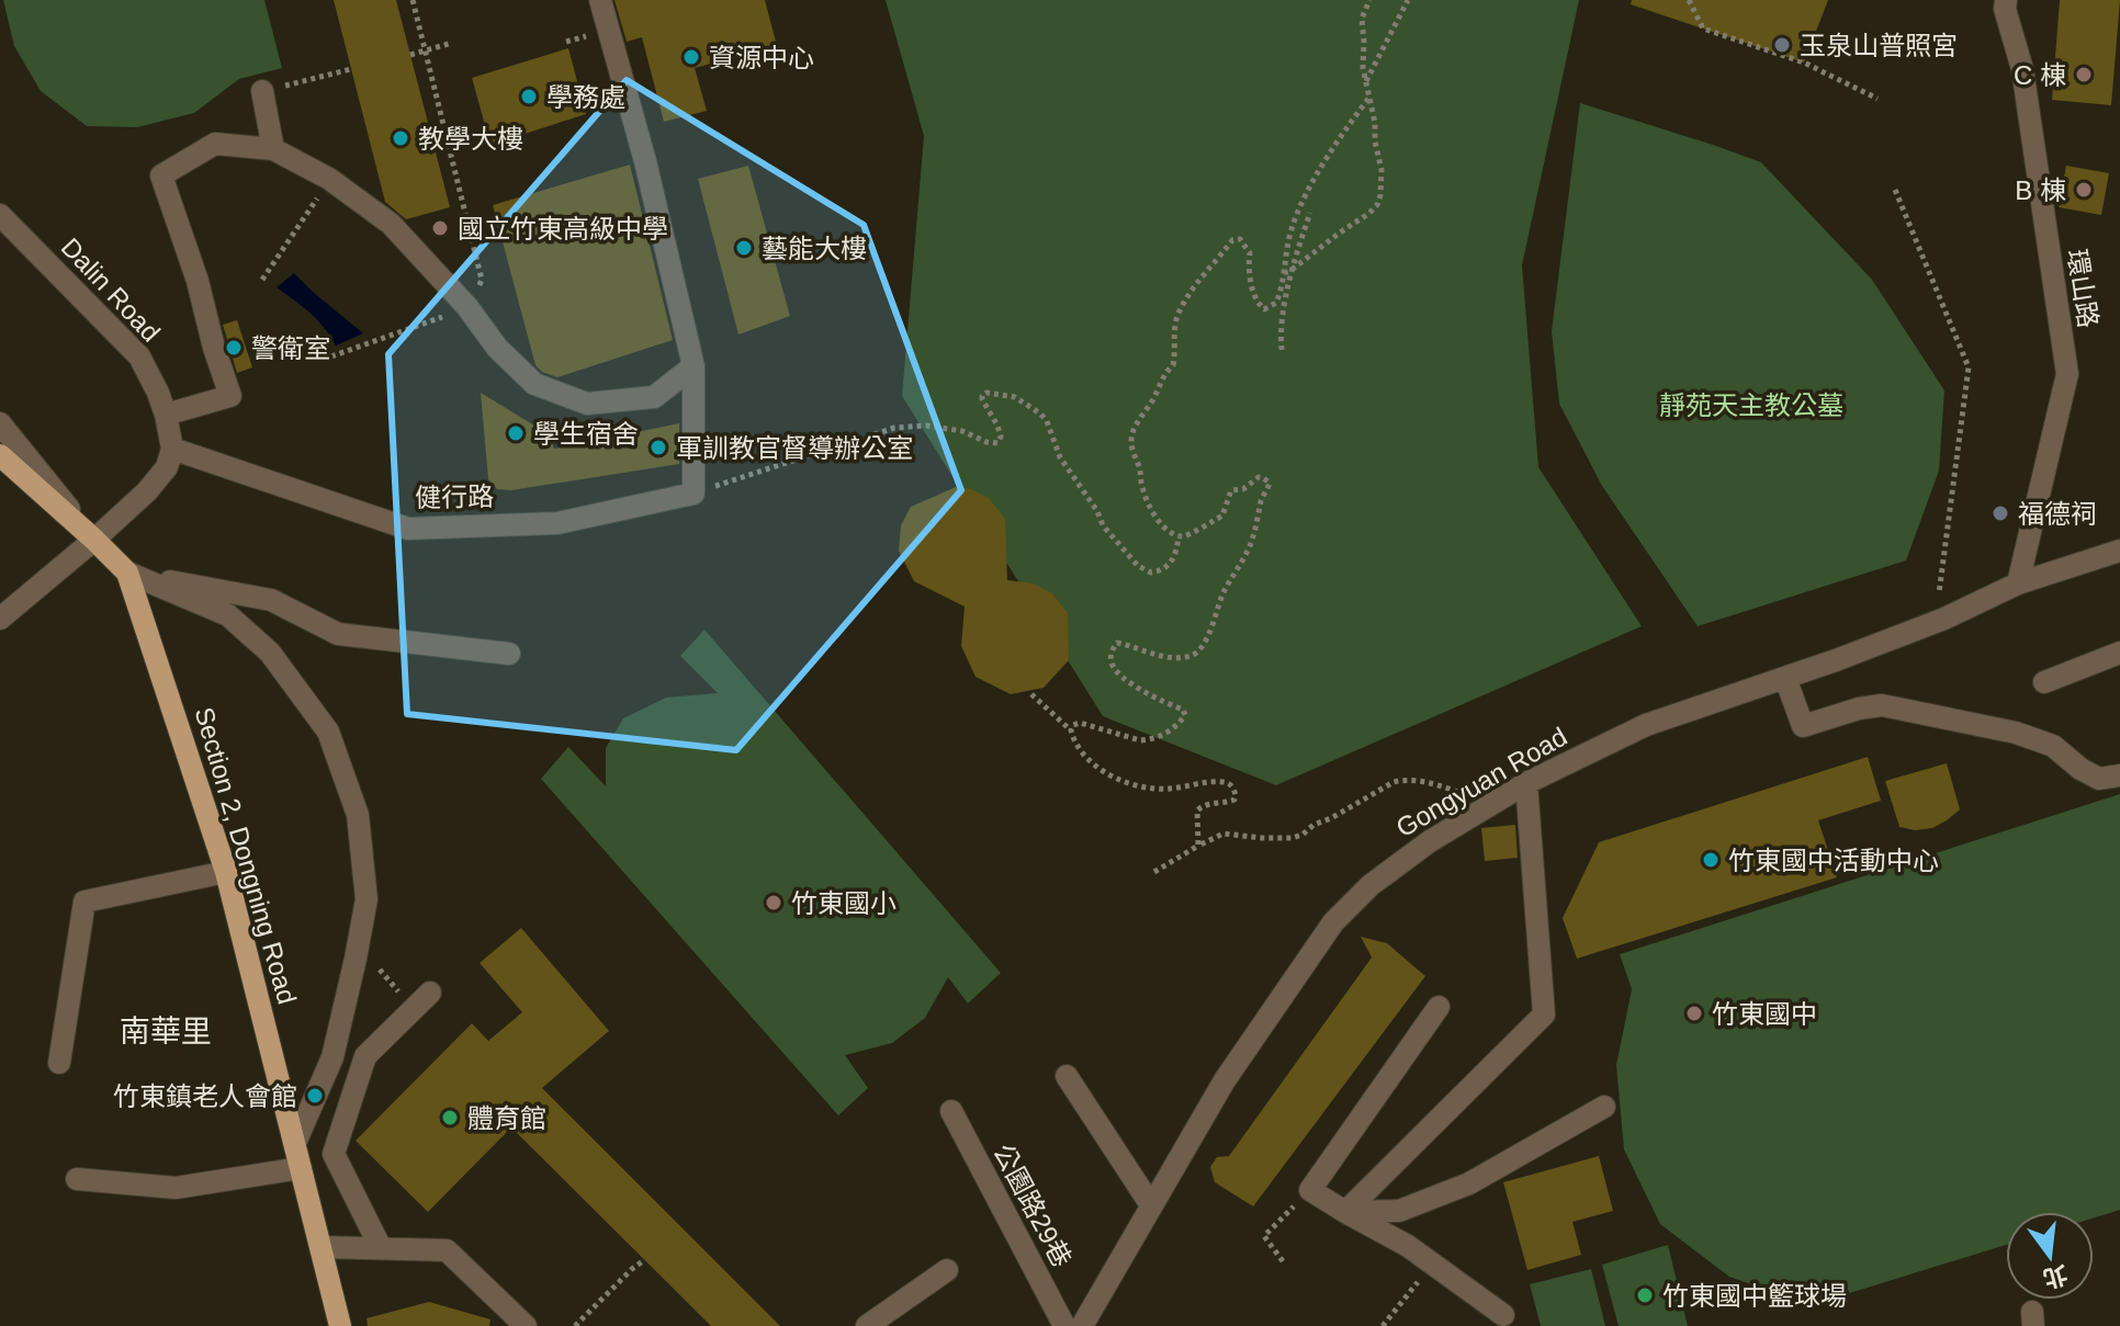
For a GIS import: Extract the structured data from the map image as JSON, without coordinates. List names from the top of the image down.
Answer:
{
  "streets": {
    "main road": ["Section 2, Dongning Road"],
    "street": [
      "環山路",
      "Dalin Road",
      "健行路",
      "Gongyuan Road",
      "公園路29巷"
    ]
  },
  "crossings": [
    ["環山路", "Gongyuan Road"],
    ["Dalin Road", "健行路"]
  ],
  "districts": ["南華里"],
  "parks": ["靜苑天主教公墓"],
  "places": [
    "玉泉山普照宮",
    "資源中心",
    "C 棟",
    "學務處",
    "教學大樓",
    "B 棟",
    "國立竹東高級中學",
    "藝能大樓",
    "警衛室",
    "學生宿舍",
    "軍訓教官督導辦公室",
    "福德祠",
    "竹東國中活動中心",
    "竹東國小",
    "竹東國中",
    "竹東鎮老人會館",
    "體育館",
    "竹東國中籃球場"
  ],
  "north": "bottom"
}
